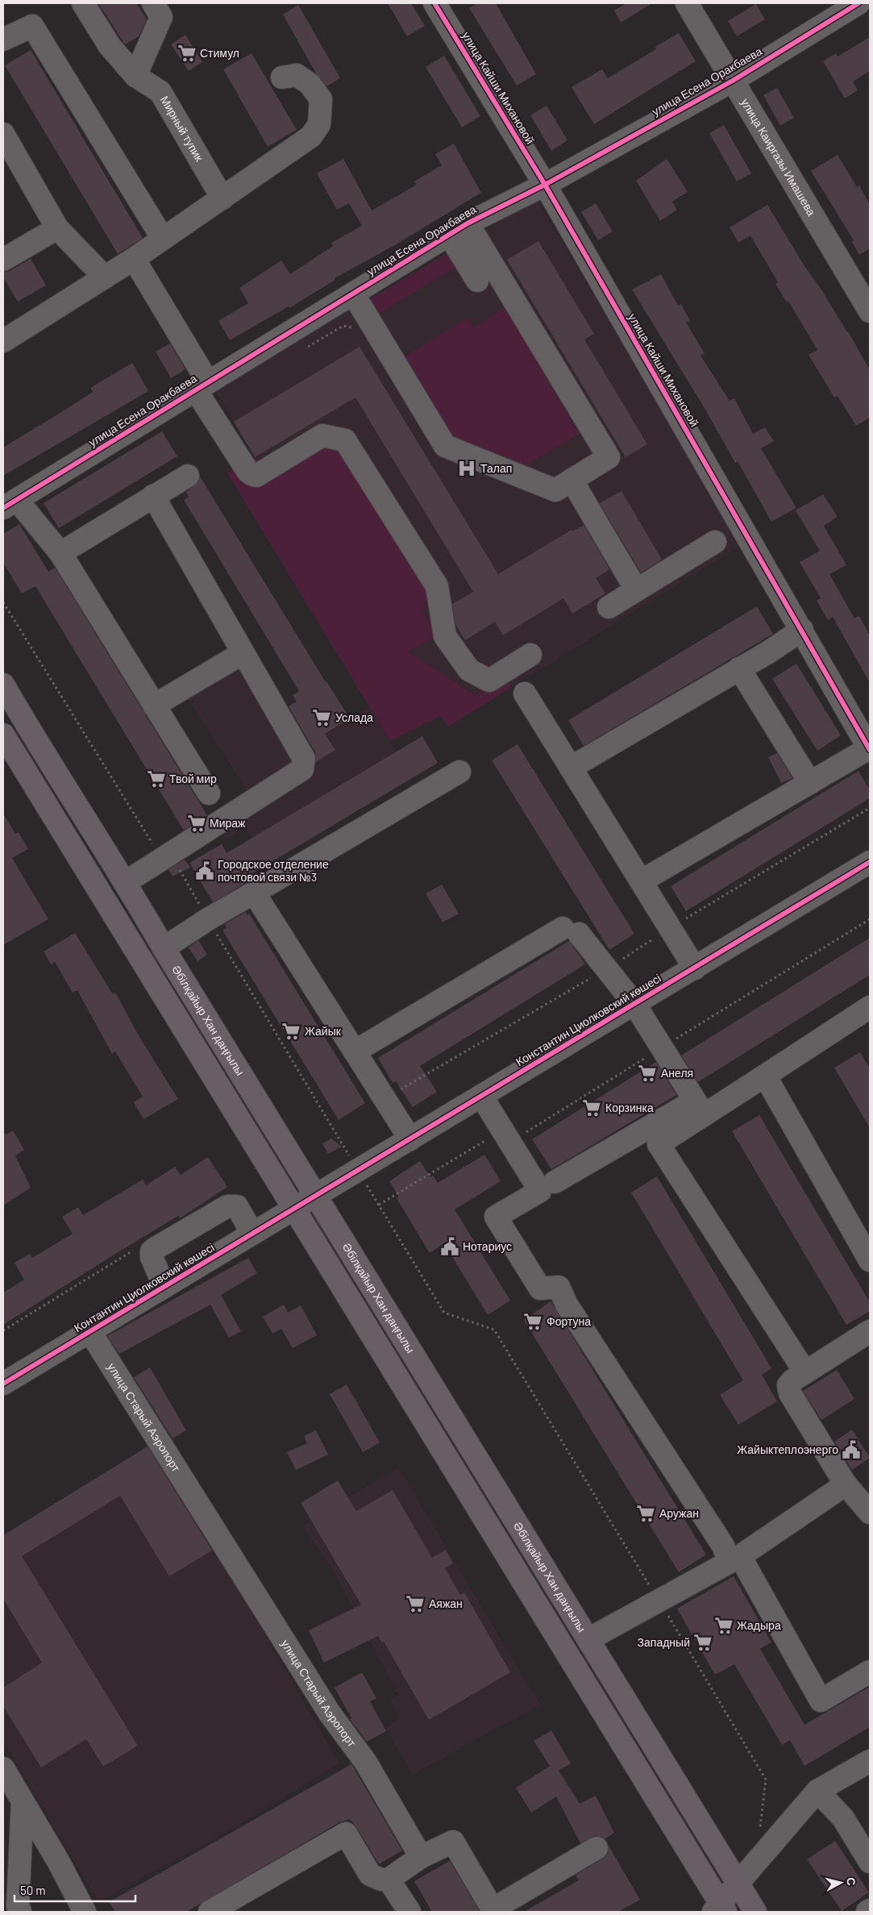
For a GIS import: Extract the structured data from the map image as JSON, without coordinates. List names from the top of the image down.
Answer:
{
  "streets": {
    "main road": ["Әбілқайыр Хан даңғылы"],
    "street": [
      "улица Есена Оракбаева",
      "улица Кайши Михановой",
      "Мирный тупик",
      "улица Каиргазы Имашева",
      "Константин Циолковский көшесі",
      "Контантин Циолковский көшесі",
      "улица Старый Аэропорт"
    ]
  },
  "crossings": [
    ["улица Есена Оракбаева", "улица Кайши Михановой"],
    ["улица Есена Оракбаева", "улица Каиргазы Имашева"],
    ["Әбілқайыр Хан даңғылы", "Константин Циолковский көшесі"],
    ["Константин Циолковский көшесі", "Контантин Циолковский көшесі"],
    ["Контантин Циолковский көшесі", "улица Старый Аэропорт"]
  ],
  "places": {
    "supermarket": [
      "Стимул",
      "Услада",
      "Твой мир",
      "Мираж",
      "Жайык",
      "Анеля",
      "Корзинка",
      "Фортуна",
      "Аружан",
      "Аяжан",
      "Жадыра",
      "Западный"
    ],
    "hospital": ["Талап"],
    "public building": ["Городское отделение почтовой связи №3", "Нотариус", "Жайыктеплоэнерго"]
  },
  "scale_bar": "50 m",
  "north": "right"
}
